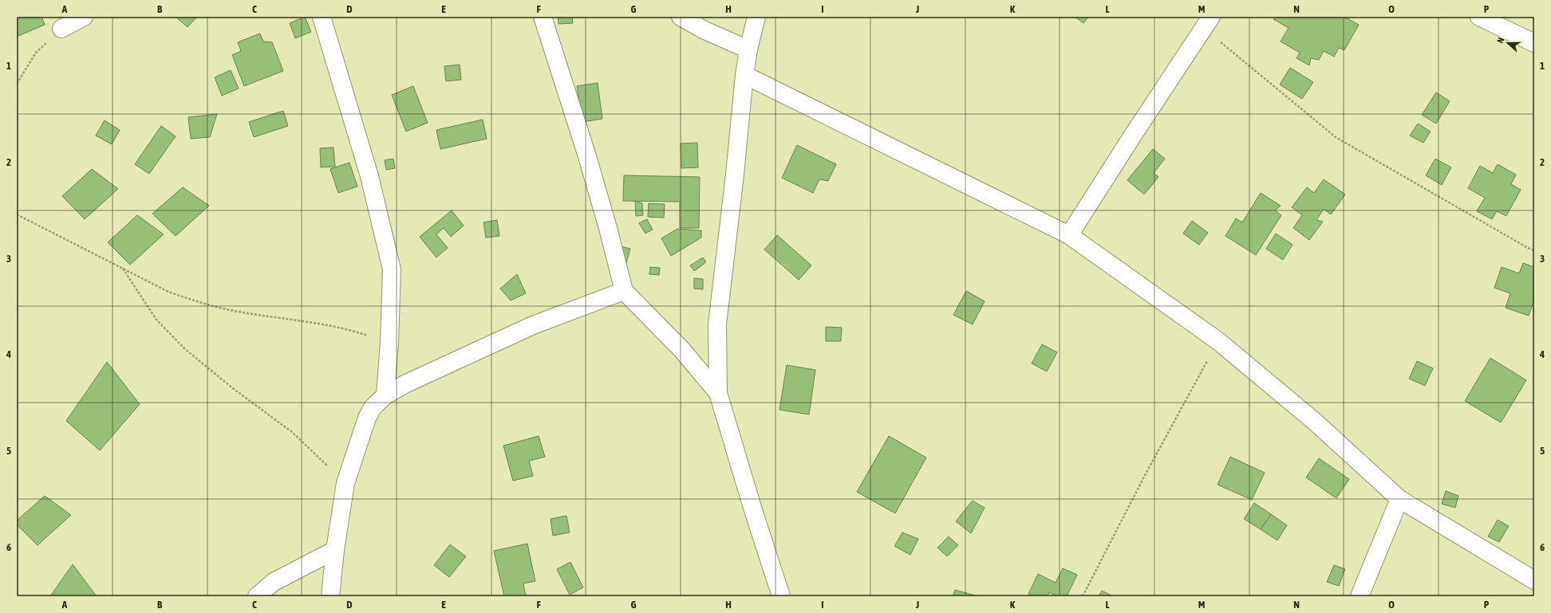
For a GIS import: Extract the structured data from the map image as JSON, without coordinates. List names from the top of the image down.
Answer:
{
  "north": "left",
  "grid": {
    "columns": [
      "A",
      "B",
      "C",
      "D",
      "E",
      "F",
      "G",
      "H",
      "I",
      "J",
      "K",
      "L",
      "M",
      "N",
      "O",
      "P"
    ],
    "rows": [
      "1",
      "2",
      "3",
      "4",
      "5",
      "6"
    ]
  }
}
